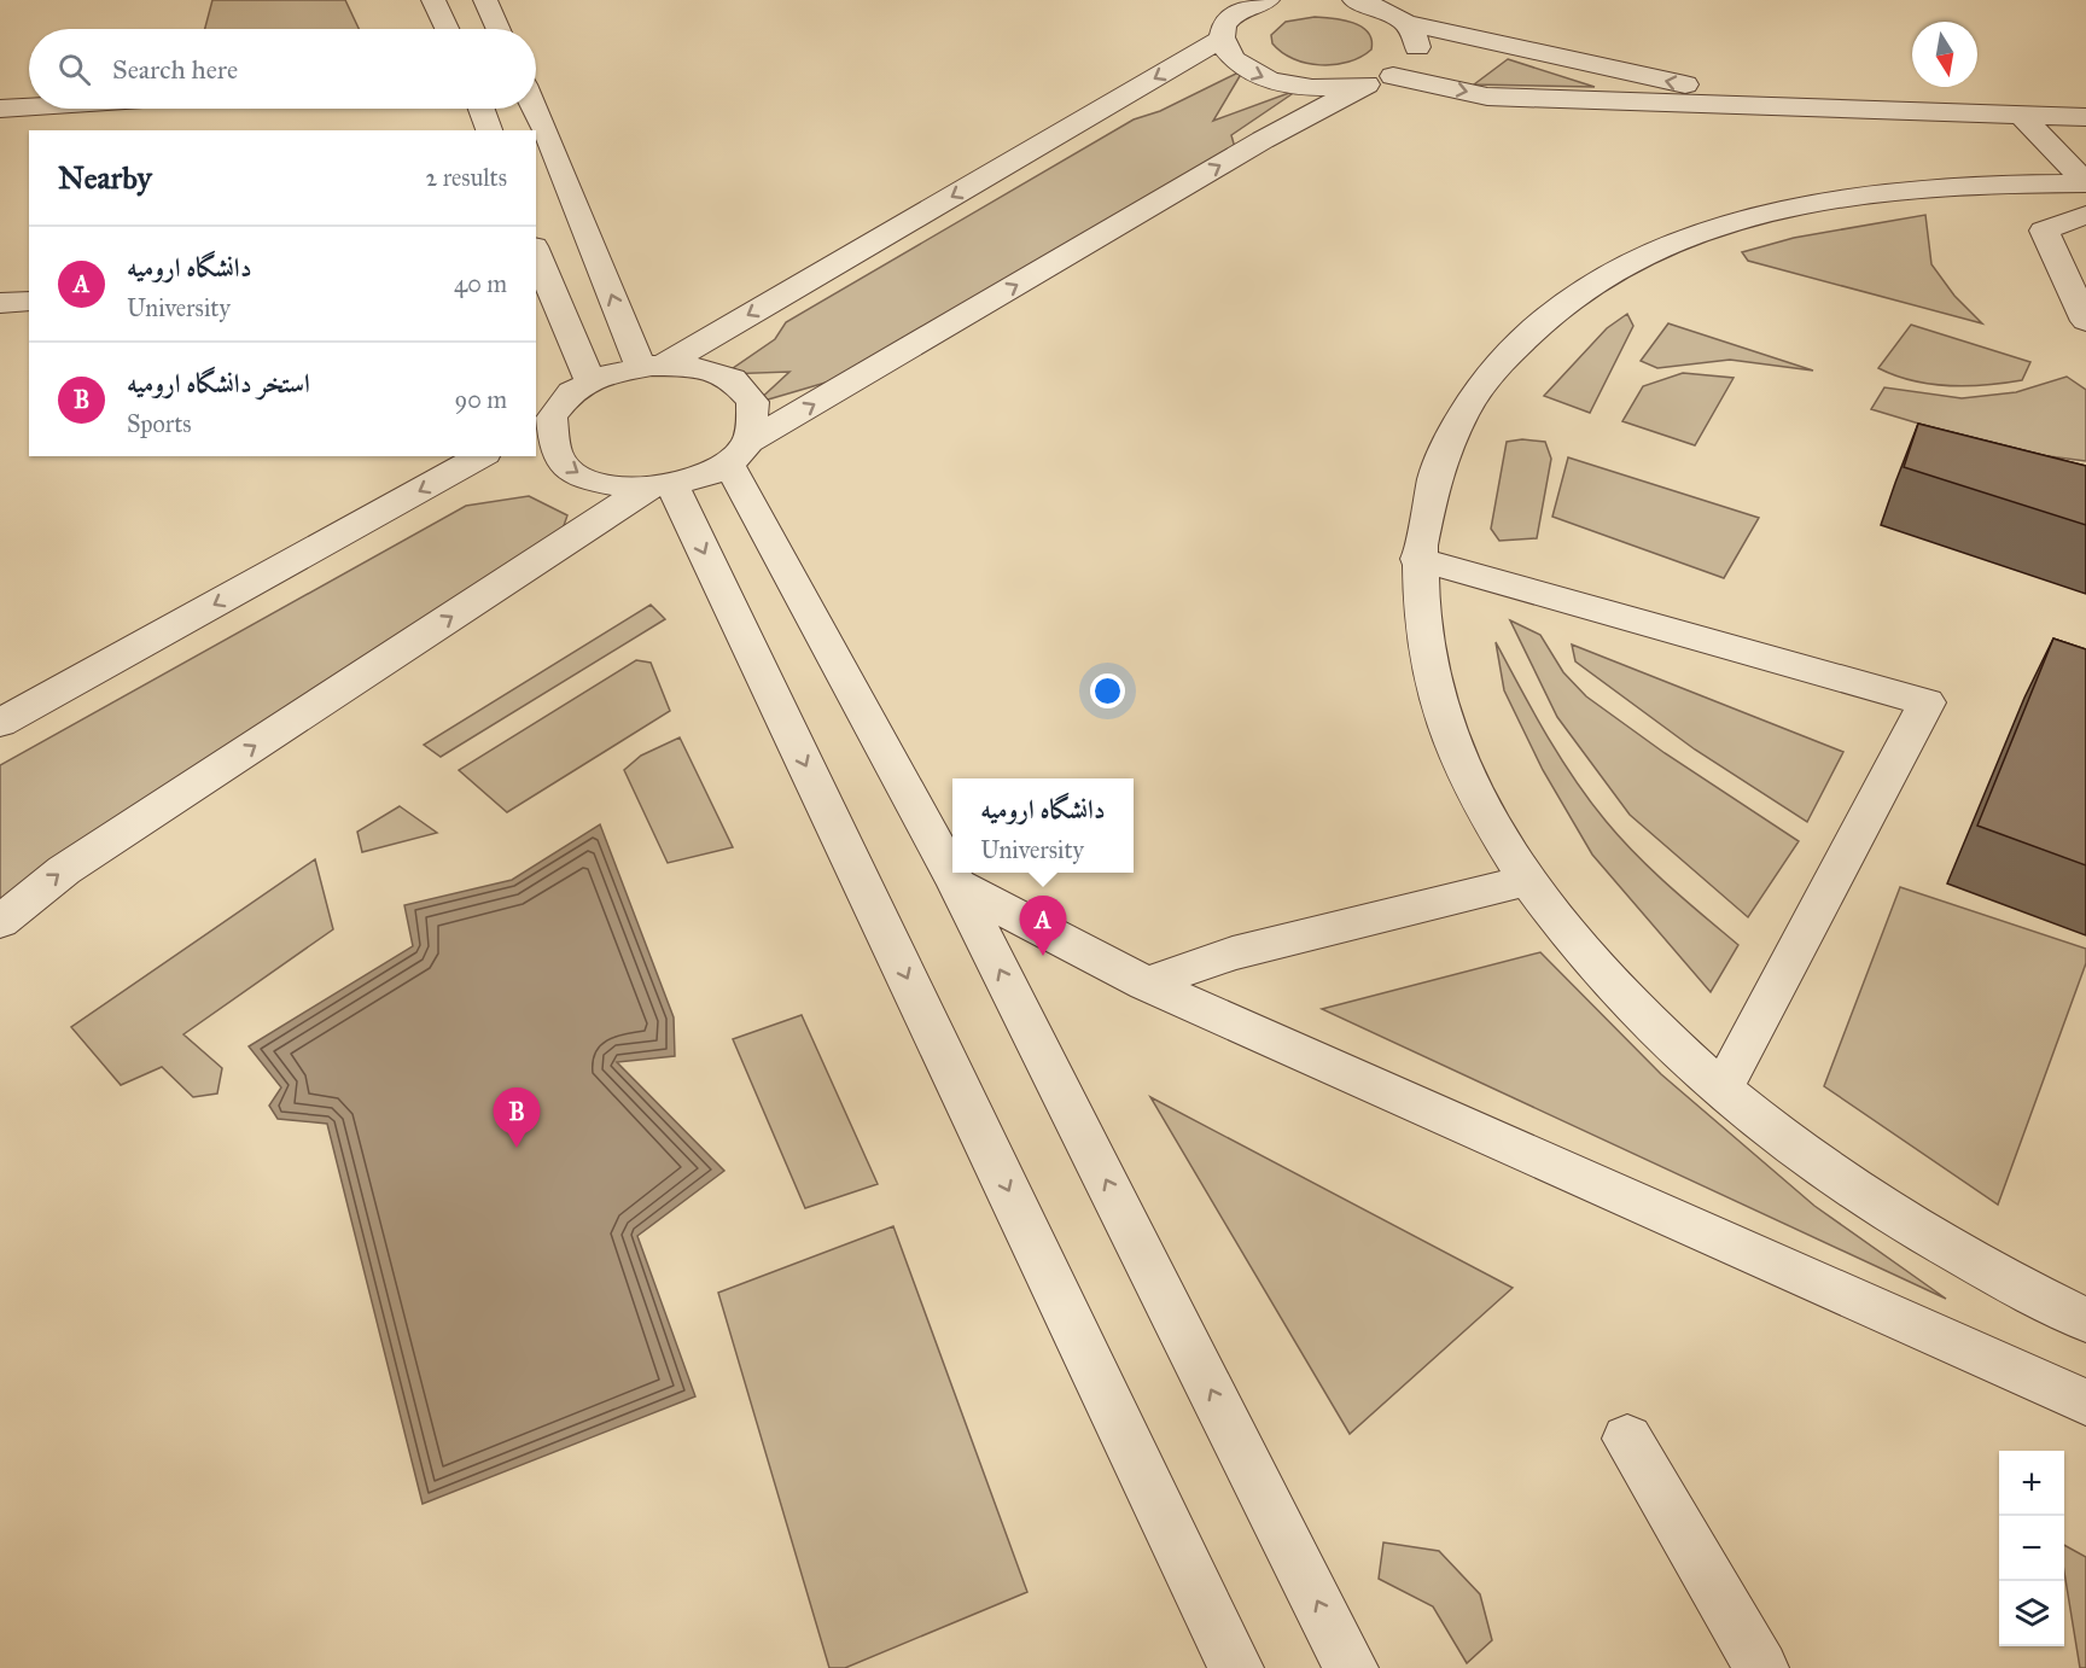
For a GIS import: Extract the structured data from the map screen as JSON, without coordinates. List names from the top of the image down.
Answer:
{
  "north": "bottom",
  "page": {
    "search": "Search here",
    "heading": ["Nearby", "2 results"],
    "list": [
      {
        "mark": "A",
        "name": "دانشگاه ارومیه",
        "note": "University",
        "value": "40 m"
      },
      {
        "mark": "B",
        "name": "استخر دانشگاه ارومیه",
        "note": "Sports",
        "value": "90 m"
      }
    ],
    "popup": ["دانشگاه ارومیه", "University"],
    "pins": ["A", "B"],
    "map_buttons": ["+", "−"]
  }
}
